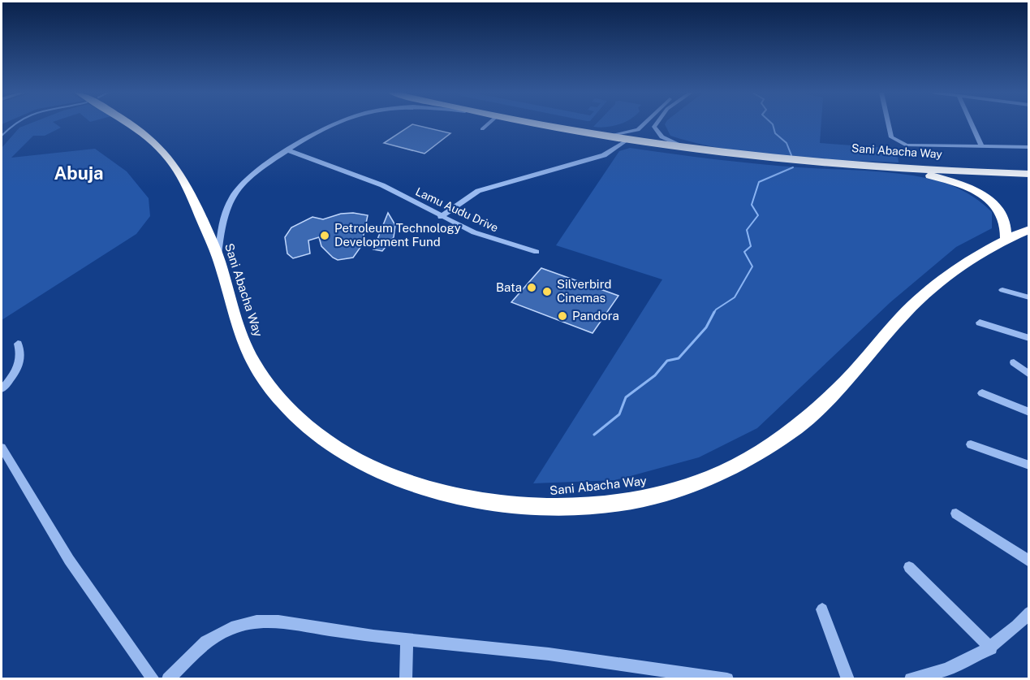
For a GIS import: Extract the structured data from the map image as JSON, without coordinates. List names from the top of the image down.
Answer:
{
  "streets": {
    "highway": ["Sani Abacha Way"],
    "street": ["Lamu Audu Drive"]
  },
  "districts": ["Abuja"],
  "places": [
    "Petroleum Technology Development Fund",
    "Bata",
    "Silverbird Cinemas",
    "Pandora"
  ]
}
